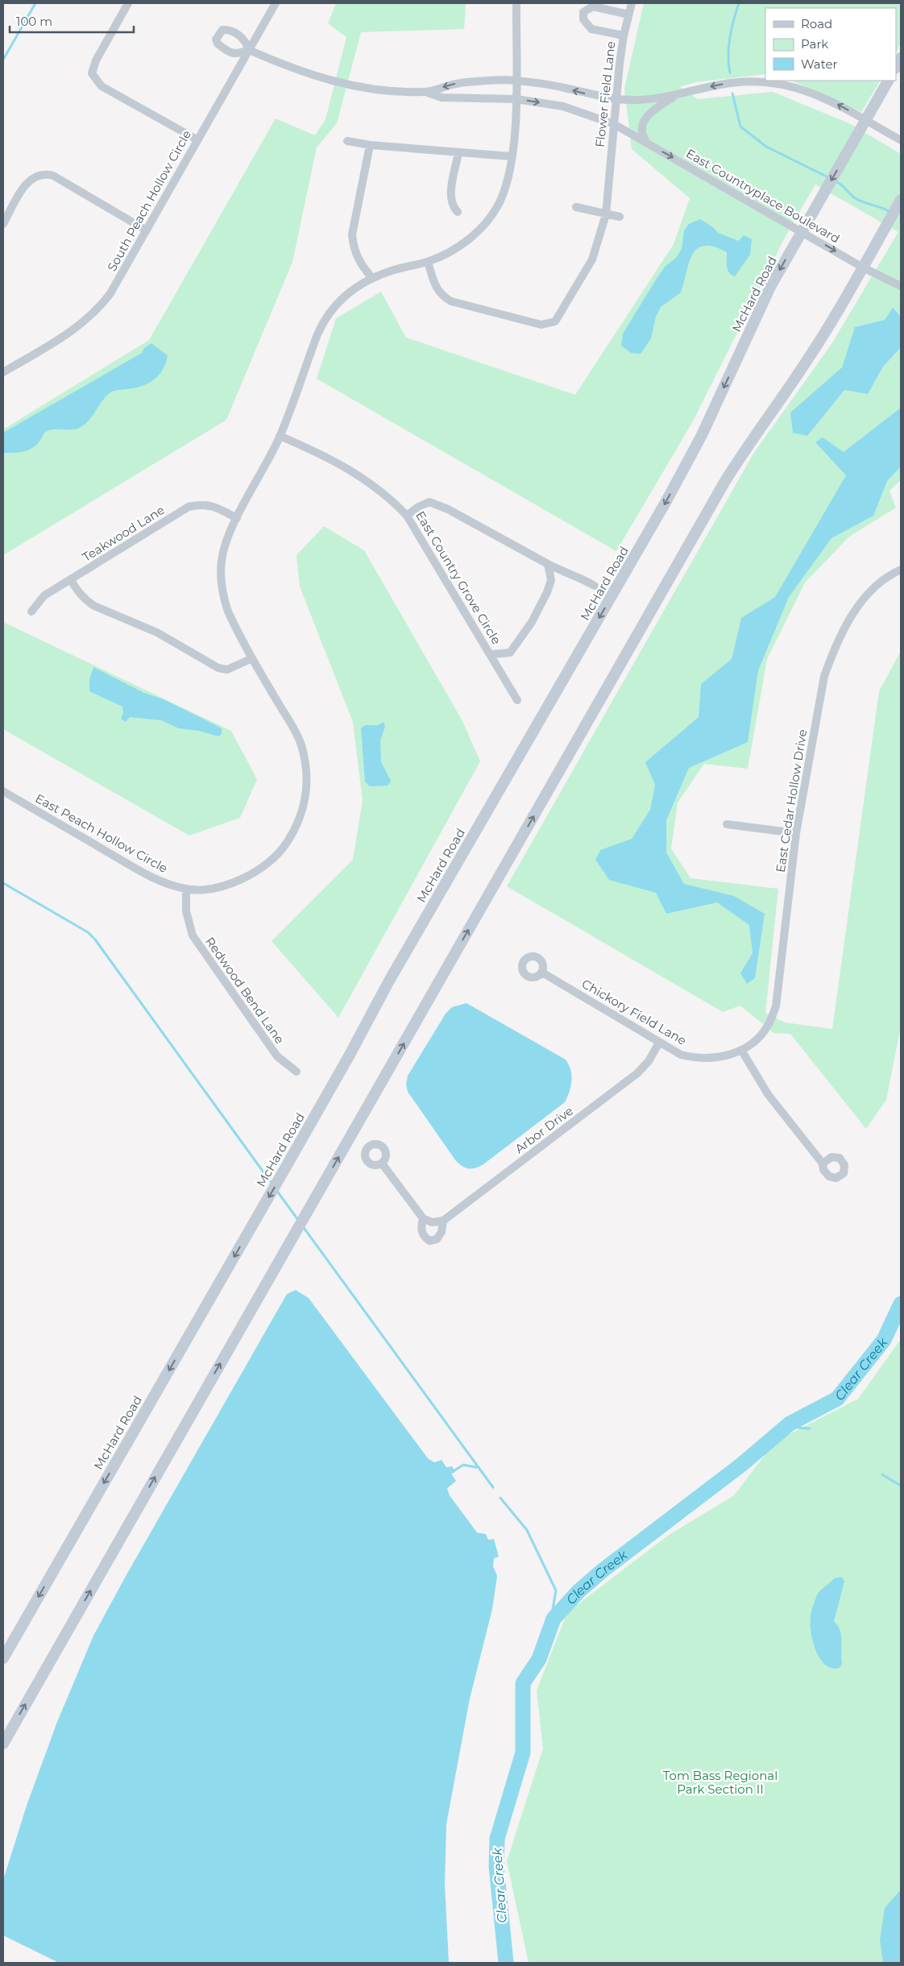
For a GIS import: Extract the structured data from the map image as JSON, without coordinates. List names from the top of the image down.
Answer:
{
  "streets": {
    "main road": ["McHard Road"],
    "street": [
      "Flower Field Lane",
      "East Countryplace Boulevard",
      "South Peach Hollow Circle",
      "Teakwood Lane",
      "East Country Grove Circle",
      "East Cedar Hollow Drive",
      "East Peach Hollow Circle",
      "Redwood Bend Lane",
      "Chickory Field Lane",
      "Arbor Drive"
    ]
  },
  "crossings": [
    ["Flower Field Lane", "East Countryplace Boulevard"],
    ["Flower Field Lane", "East Peach Hollow Circle"],
    ["East Countryplace Boulevard", "McHard Road"],
    ["East Countryplace Boulevard", "East Peach Hollow Circle"],
    ["Teakwood Lane", "East Peach Hollow Circle"],
    ["East Country Grove Circle", "East Peach Hollow Circle"],
    ["East Cedar Hollow Drive", "Chickory Field Lane"],
    ["East Peach Hollow Circle", "Redwood Bend Lane"],
    ["Chickory Field Lane", "Arbor Drive"]
  ],
  "water": ["Clear Creek"],
  "parks": ["Tom Bass Regional Park Section II"],
  "legend": ["Road", "Park", "Water"],
  "scale_bar": "100 m"
}
